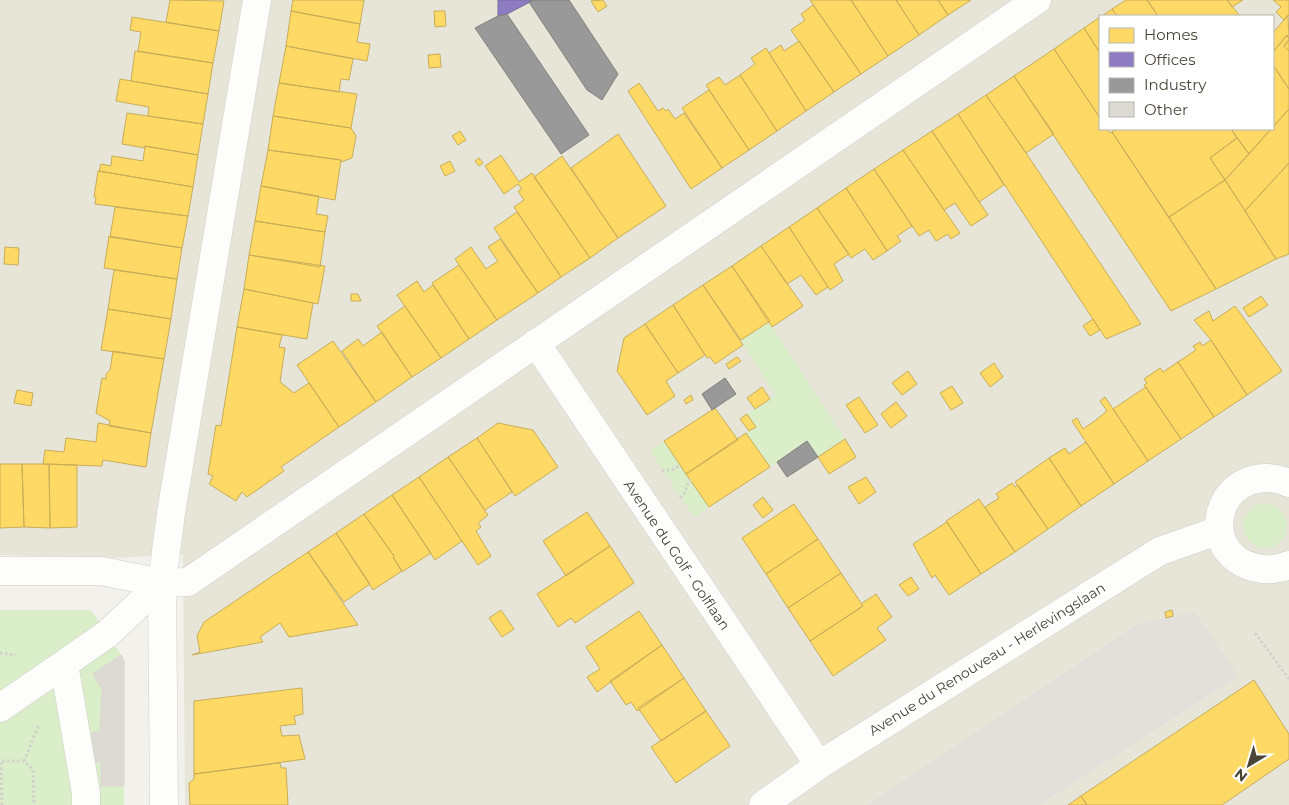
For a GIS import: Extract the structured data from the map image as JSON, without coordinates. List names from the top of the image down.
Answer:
{
  "streets": {
    "street": ["Avenue du Golf - Golflaan", "Avenue du Renouveau - Herlevingslaan"]
  },
  "crossings": [
    ["Avenue du Golf - Golflaan", "Avenue du Renouveau - Herlevingslaan"]
  ],
  "legend": [
    "Homes",
    "Offices",
    "Industry",
    "Other"
  ],
  "north": "bottom left"
}
